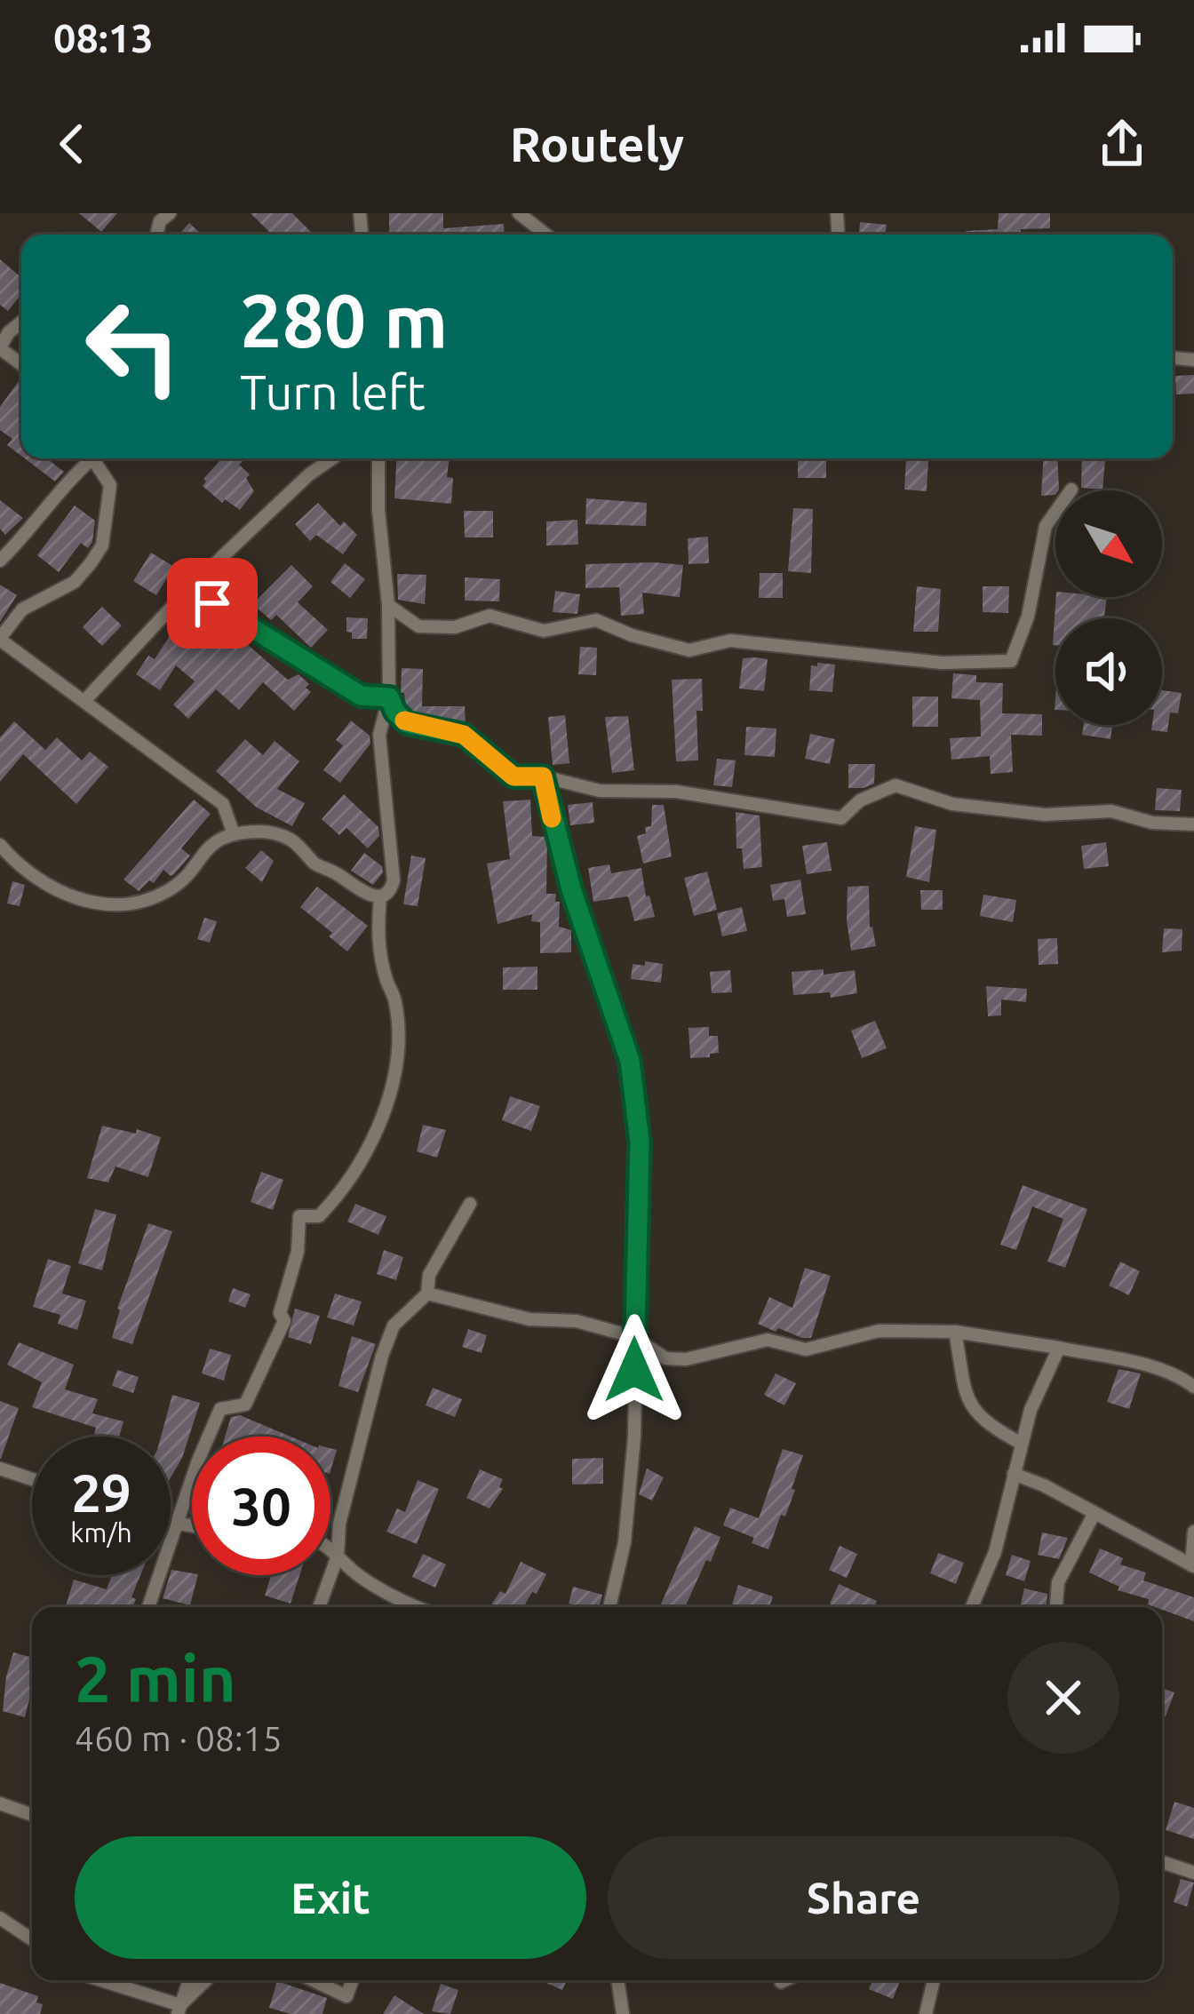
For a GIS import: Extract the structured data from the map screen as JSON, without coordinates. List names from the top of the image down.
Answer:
{
  "north": "bottom right",
  "page": {
    "status": "08:13",
    "header": "Routely",
    "turn": ["280 m", "Turn left"],
    "speed": "29 km/h",
    "limit": "30",
    "heading": ["2 min", "460 m · 08:15"],
    "buttons": ["Exit", "Share"]
  }
}
